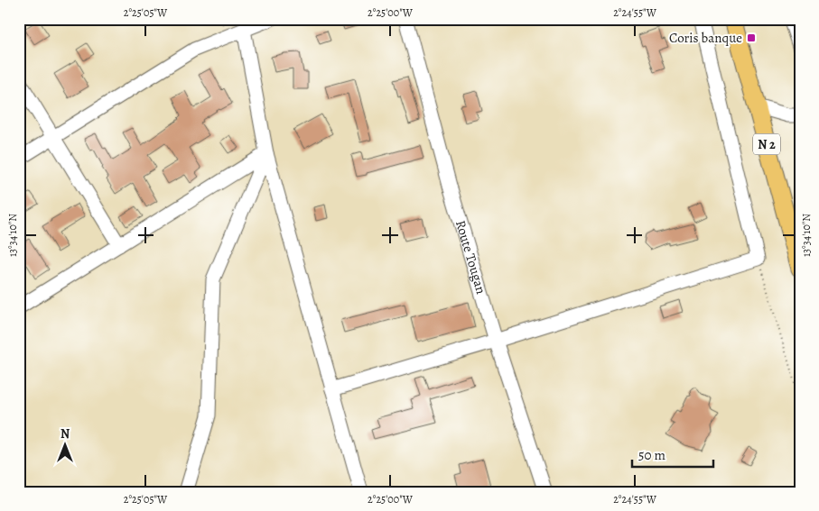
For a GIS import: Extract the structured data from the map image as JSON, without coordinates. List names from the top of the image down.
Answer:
{
  "streets": {
    "main road": ["N 2"],
    "street": ["Route Tougan"]
  },
  "places": {
    "transit": ["Coris banque"]
  },
  "scale_bar": "50 m",
  "north": "top",
  "coordinates": [
    "2°25'05\"W",
    "2°25'00\"W",
    "2°24'55\"W",
    "13°34'10\"N"
  ]
}
